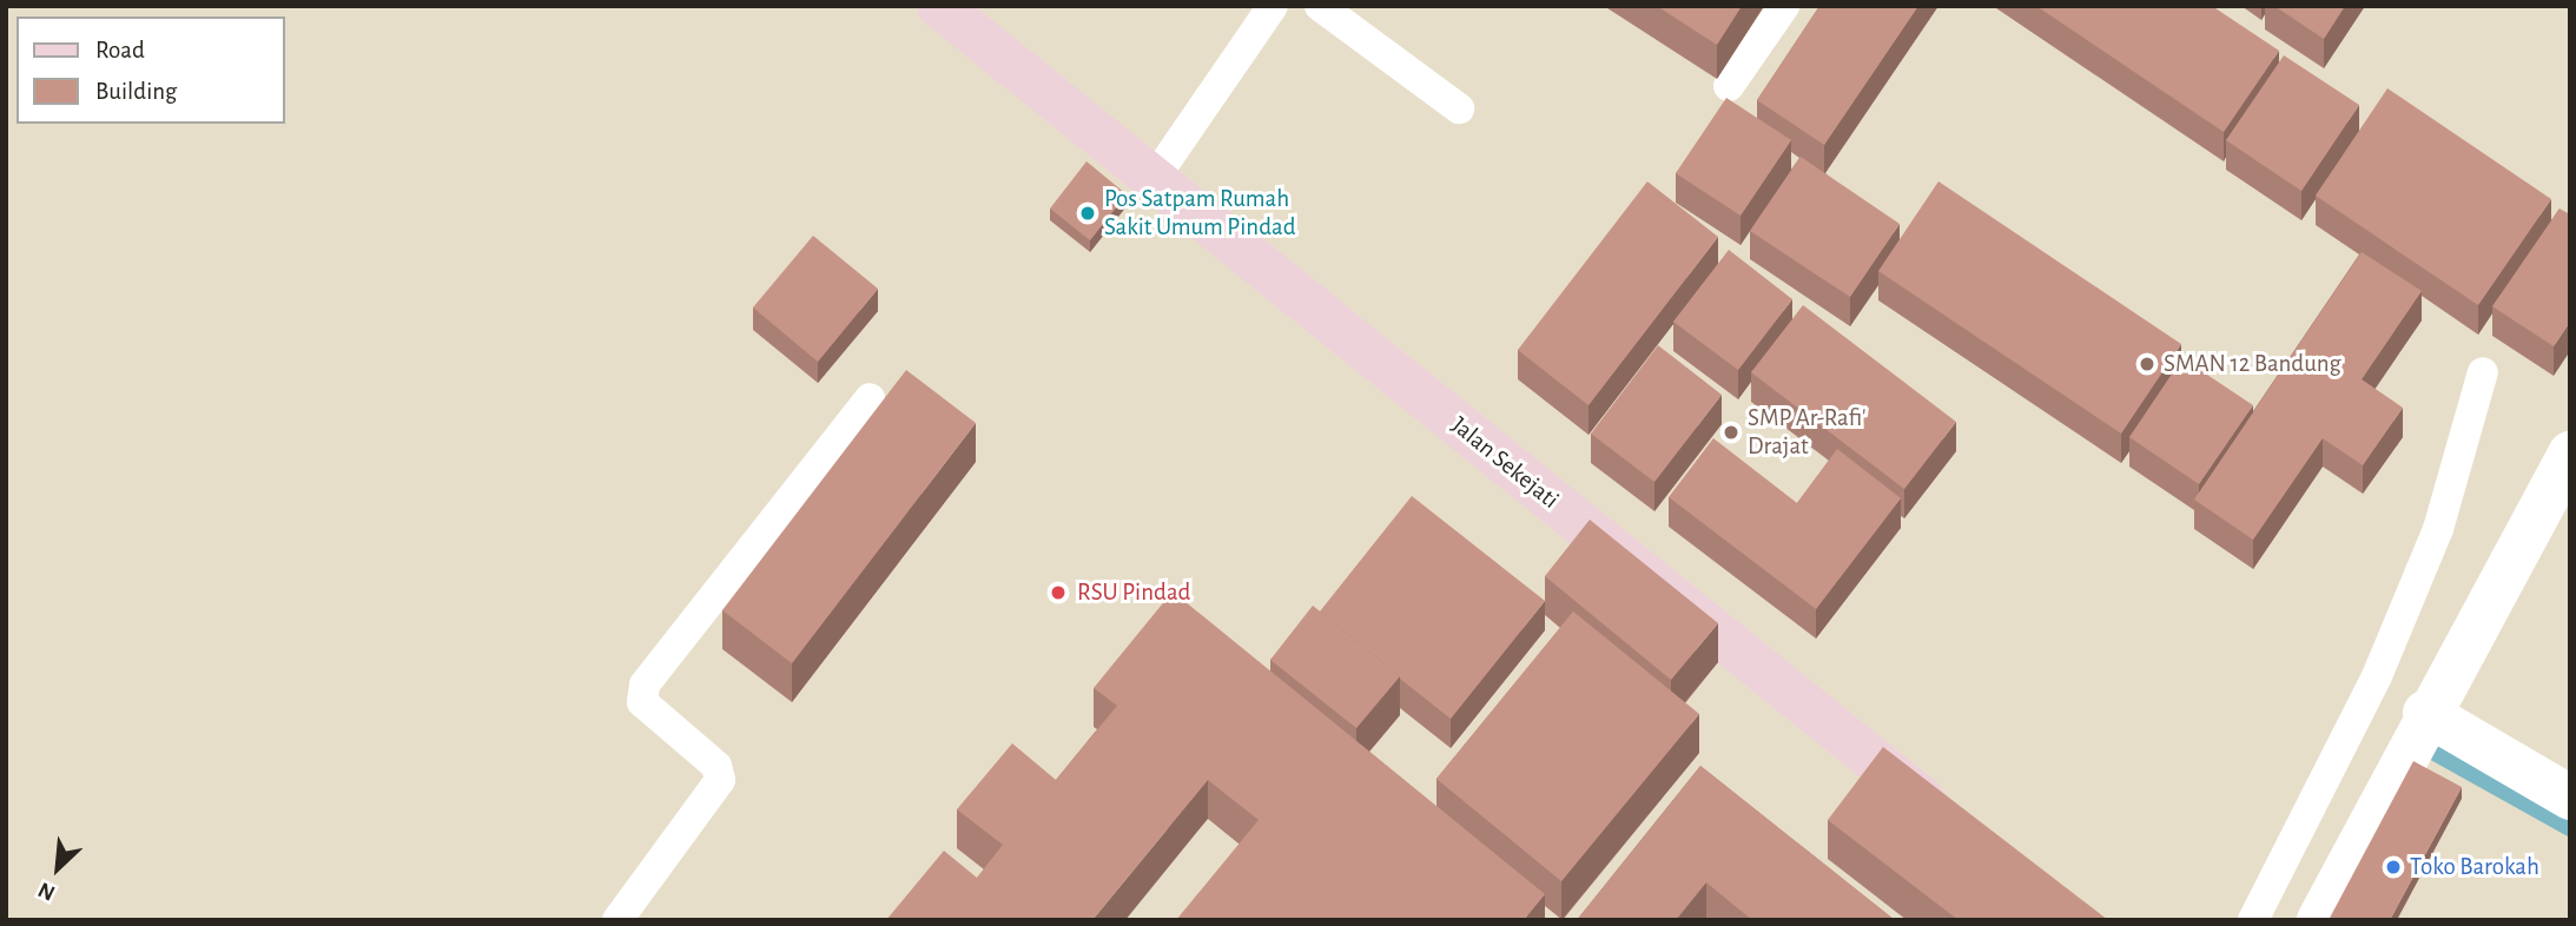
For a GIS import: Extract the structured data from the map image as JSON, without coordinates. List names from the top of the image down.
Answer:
{
  "streets": {
    "street": ["Jalan Sekejati"]
  },
  "places": [
    "Pos Satpam Rumah Sakit Umum Pindad",
    "SMAN 12 Bandung",
    "SMP Ar-Rafi' Drajat",
    "RSU Pindad",
    "Toko Barokah"
  ],
  "legend": ["Road", "Building"],
  "north": "bottom left"
}
